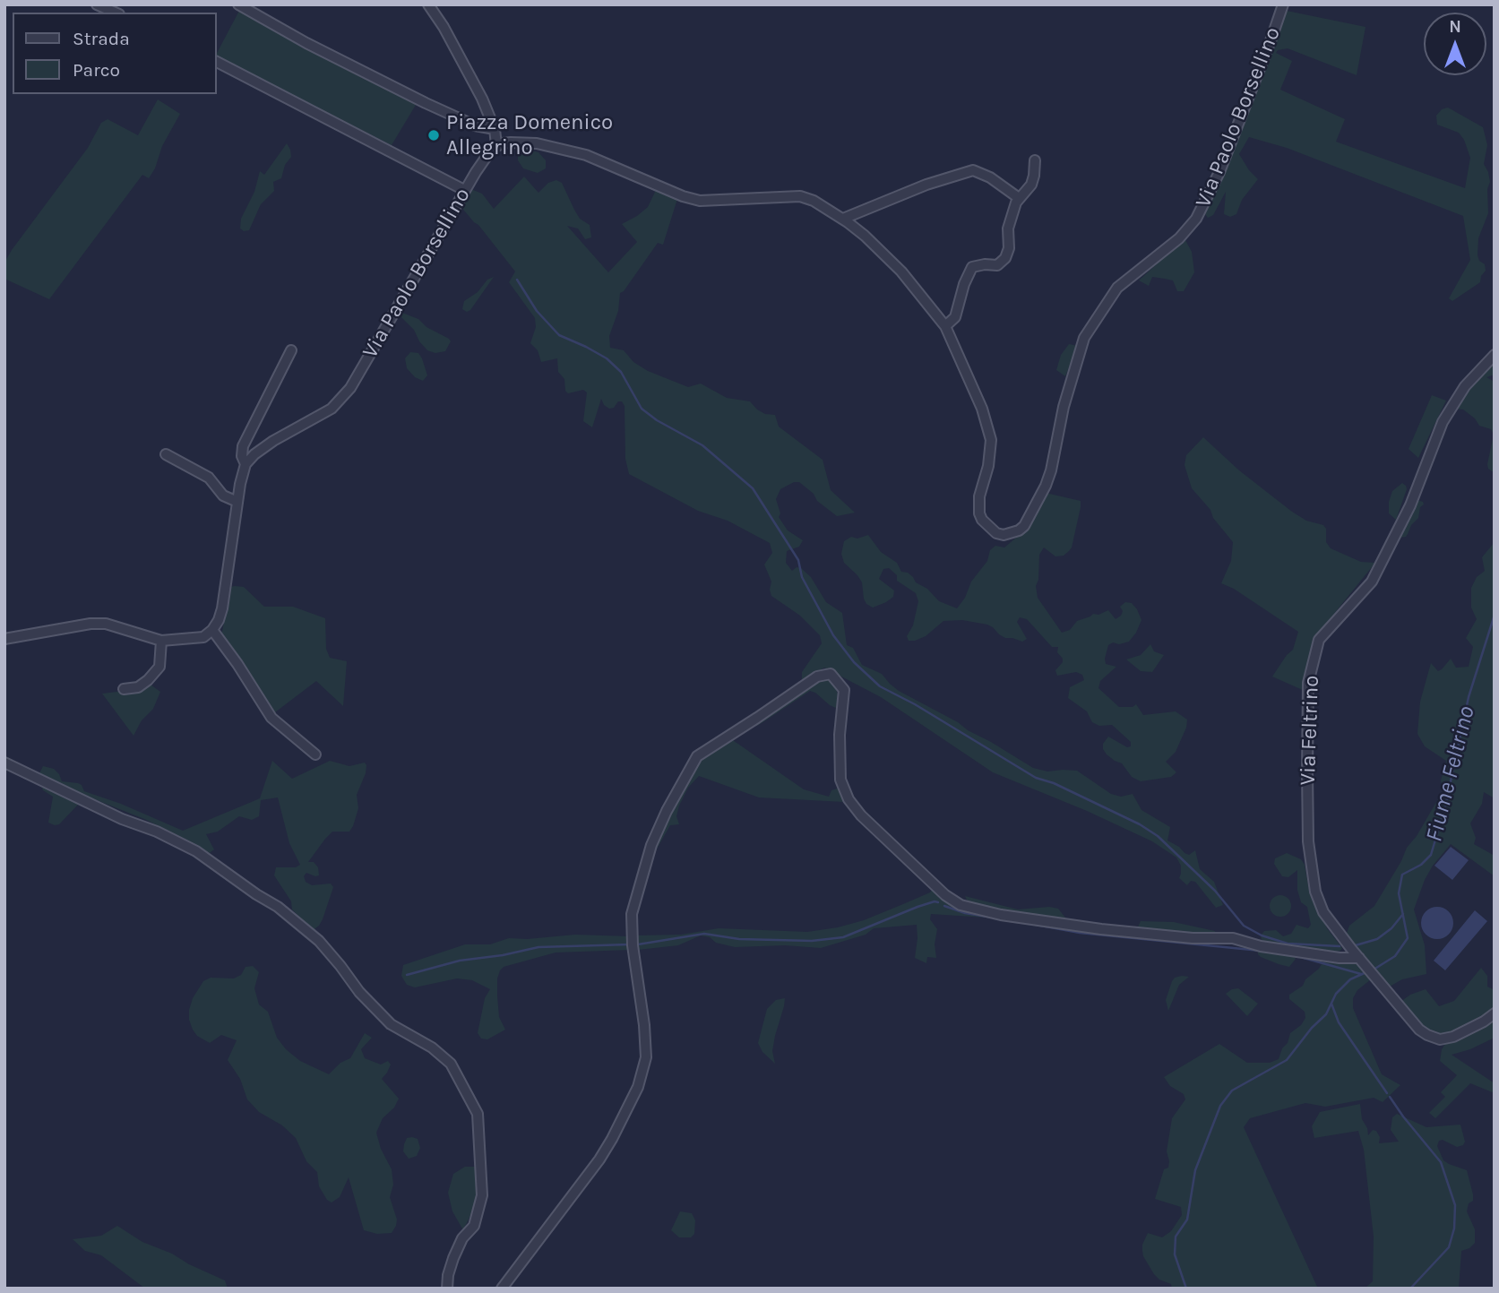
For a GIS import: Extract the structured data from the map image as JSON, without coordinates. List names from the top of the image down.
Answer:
{
  "streets": {
    "street": ["Via Paolo Borsellino", "Via Feltrino"]
  },
  "water": ["Fiume Feltrino"],
  "places": ["Piazza Domenico Allegrino"],
  "legend": ["Strada", "Parco"],
  "north": "top"
}
